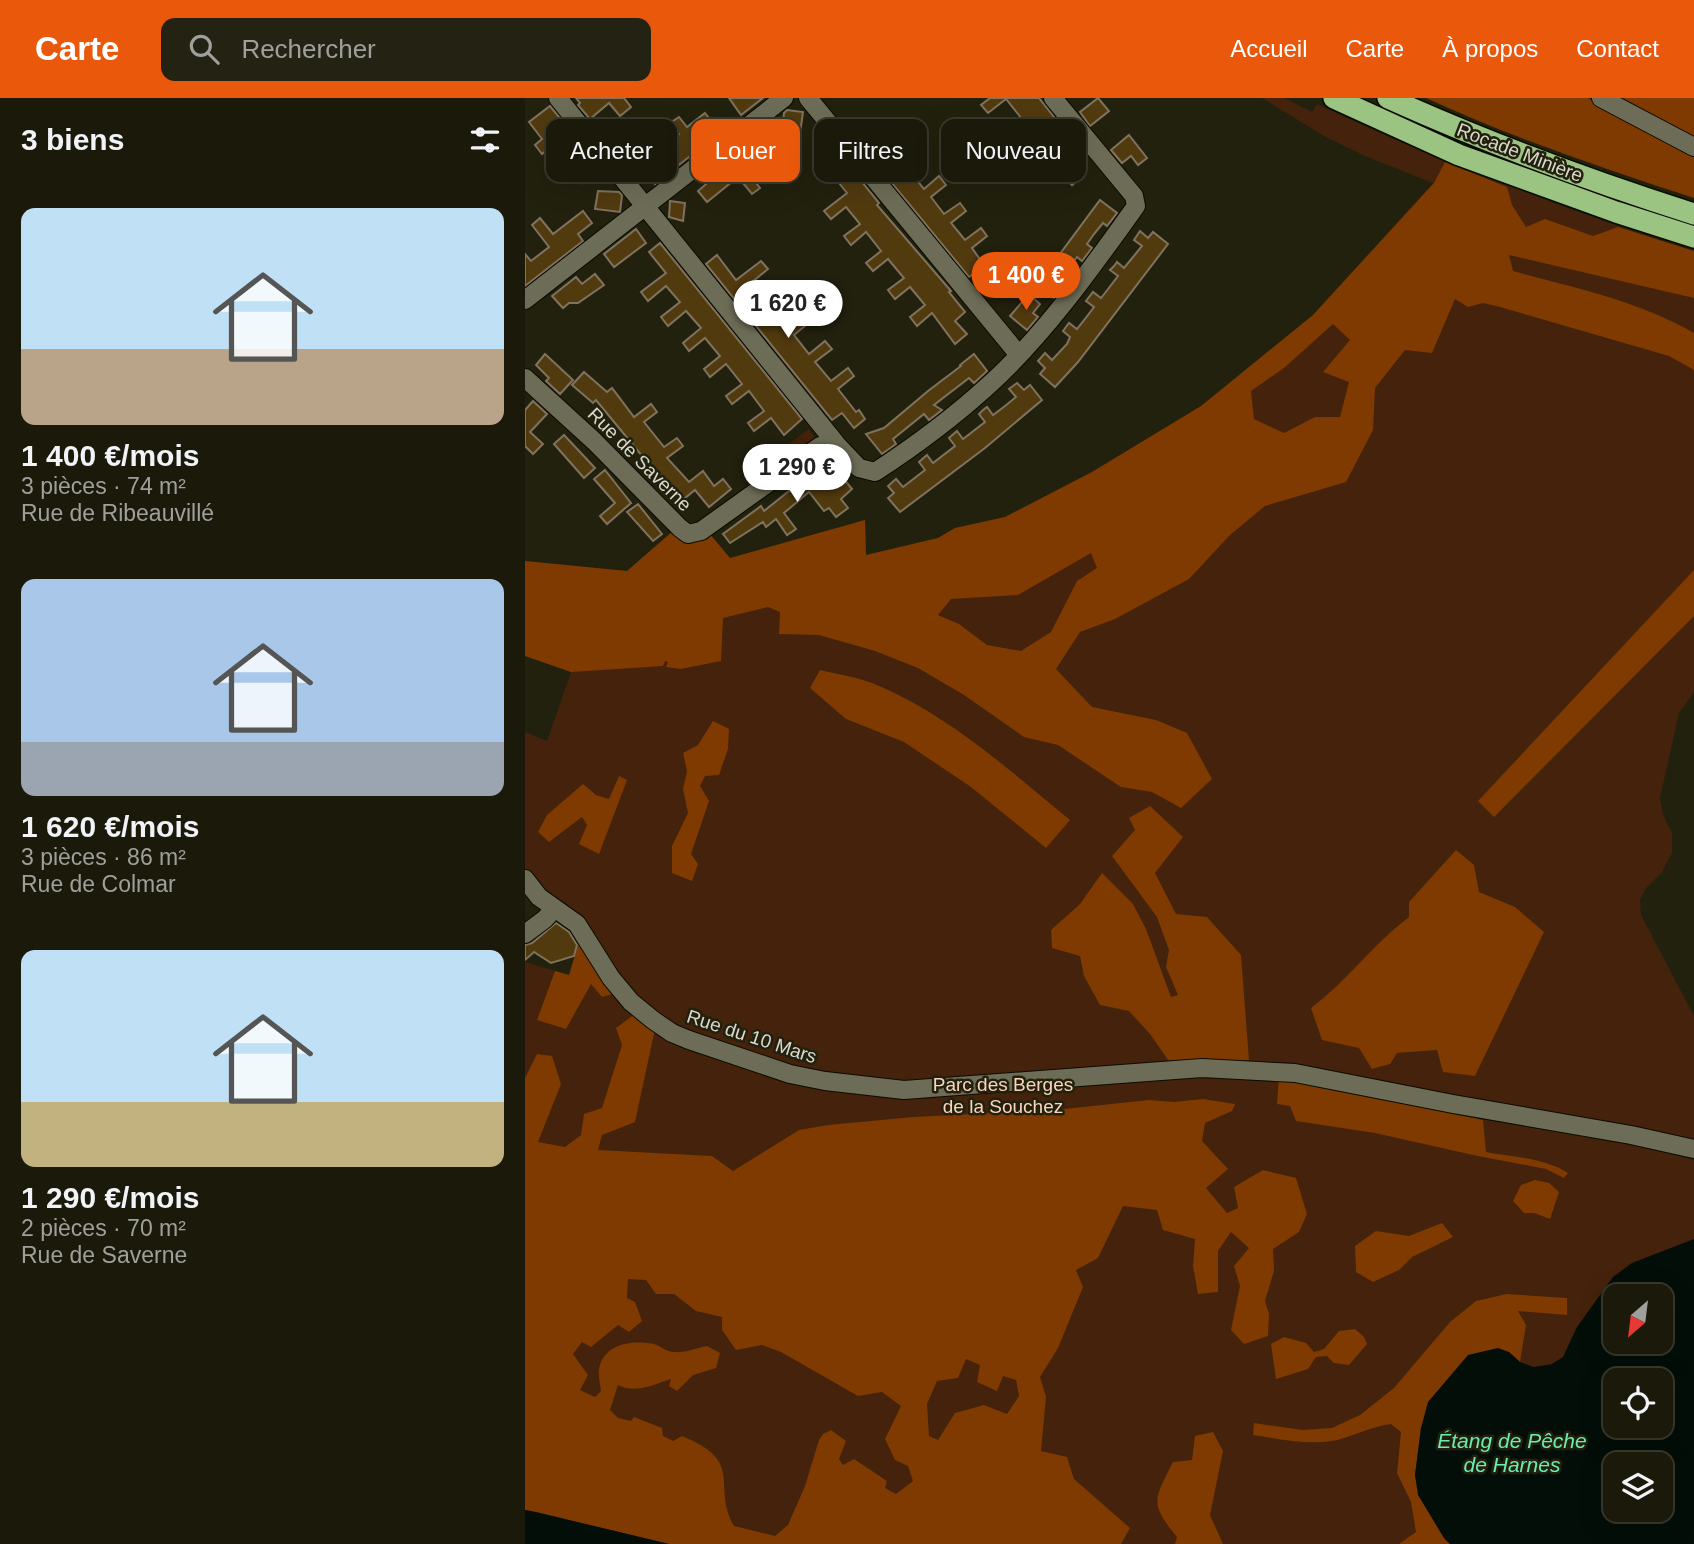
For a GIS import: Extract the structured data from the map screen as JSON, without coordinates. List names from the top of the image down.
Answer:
{
  "streets": {
    "highway": ["Rocade Minière"],
    "street": ["Rue de Saverne", "Rue du 10 Mars"]
  },
  "water": ["Étang de Pêche de Harnes"],
  "parks": ["Parc des Berges de la Souchez"],
  "north": "bottom left",
  "page": {
    "header": "Carte",
    "search": "Rechercher",
    "nav": [
      "Accueil",
      "Carte",
      "À propos",
      "Contact"
    ],
    "heading": "3 biens",
    "chip": [
      "Acheter",
      "Louer",
      "Filtres",
      "Nouveau"
    ],
    "list": [
      {
        "name": "1 400 €/mois",
        "note": "3 pièces · 74 m² · Rue de Ribeauvillé"
      },
      {
        "name": "1 620 €/mois",
        "note": "3 pièces · 86 m² · Rue de Colmar"
      },
      {
        "name": "1 290 €/mois",
        "note": "2 pièces · 70 m² · Rue de Saverne"
      }
    ],
    "price": ["1 400 €", "1 620 €", "1 290 €"]
  }
}
